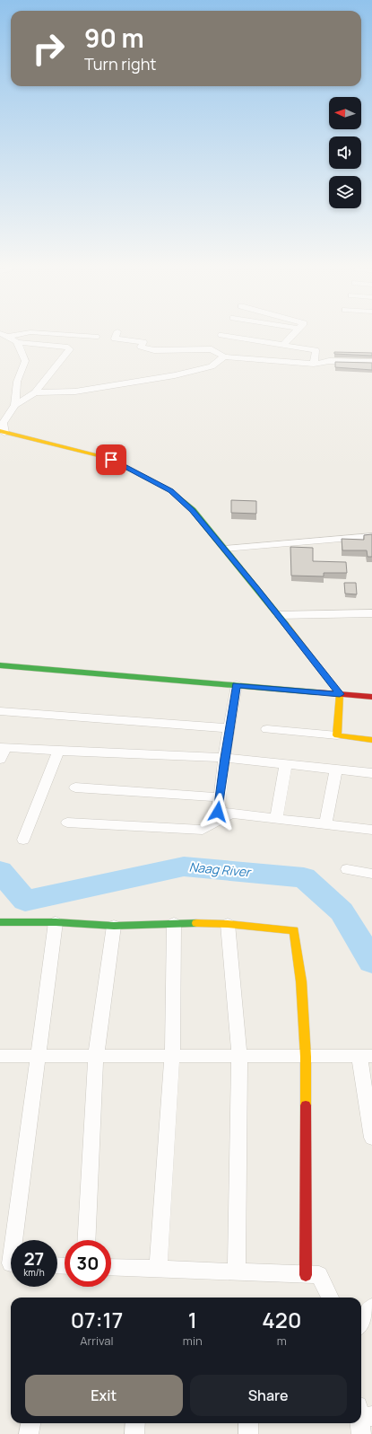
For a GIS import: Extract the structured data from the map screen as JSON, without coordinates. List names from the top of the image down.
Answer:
{
  "water": ["Naag River"],
  "north": "left",
  "page": {
    "turn": ["90 m", "Turn right"],
    "speed": "27 km/h",
    "limit": "30",
    "eta": [
      "07:17",
      "Arrival",
      "1",
      "min",
      "420",
      "m"
    ],
    "buttons": ["Exit", "Share"]
  }
}
